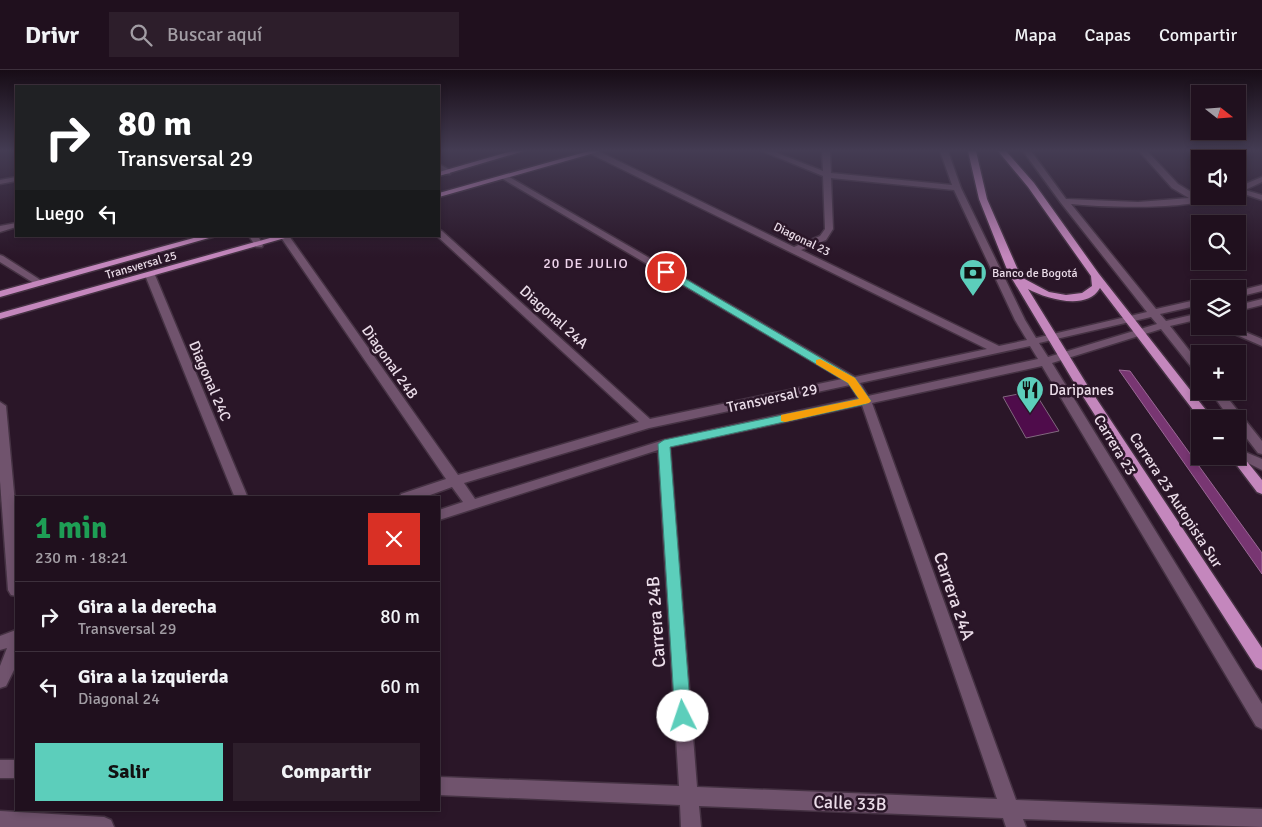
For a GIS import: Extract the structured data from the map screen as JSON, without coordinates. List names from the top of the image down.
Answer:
{
  "streets": {
    "main road": ["Transversal 25", "Carrera 23 Autopista Sur"],
    "street": [
      "Diagonal 23",
      "Diagonal 24A",
      "Diagonal 24B",
      "Diagonal 24C",
      "Transversal 29",
      "Carrera 23",
      "Carrera 24A",
      "Carrera 24B",
      "Calle 33B"
    ]
  },
  "crossings": [
    ["Diagonal 23", "Transversal 29"],
    ["Transversal 25", "Diagonal 24B"],
    ["Transversal 25", "Diagonal 24C"],
    ["Diagonal 24A", "Transversal 29"],
    ["Diagonal 24B", "Transversal 29"],
    ["Transversal 29", "Carrera 23"],
    ["Transversal 29", "Carrera 23 Autopista Sur"],
    ["Transversal 29", "Carrera 24A"],
    ["Transversal 29", "Carrera 24B"],
    ["Carrera 24A", "Calle 33B"],
    ["Carrera 24B", "Calle 33B"]
  ],
  "districts": ["20 DE JULIO"],
  "places": {
    "bank": ["Banco de Bogotá"],
    "restaurant": ["Daripanes"]
  },
  "north": "right",
  "page": {
    "header": "Drivr",
    "search": "Buscar aquí",
    "nav": ["Mapa", "Capas", "Compartir"],
    "map_buttons": ["+", "−"],
    "turn": ["80 m", "Transversal 29"],
    "then": "Luego",
    "heading": ["1 min", "230 m · 18:21"],
    "list": [
      {
        "name": "Gira a la derecha",
        "note": "Transversal 29",
        "value": "80 m"
      },
      {
        "name": "Gira a la izquierda",
        "note": "Diagonal 24",
        "value": "60 m"
      }
    ],
    "buttons": ["Salir", "Compartir"]
  }
}
